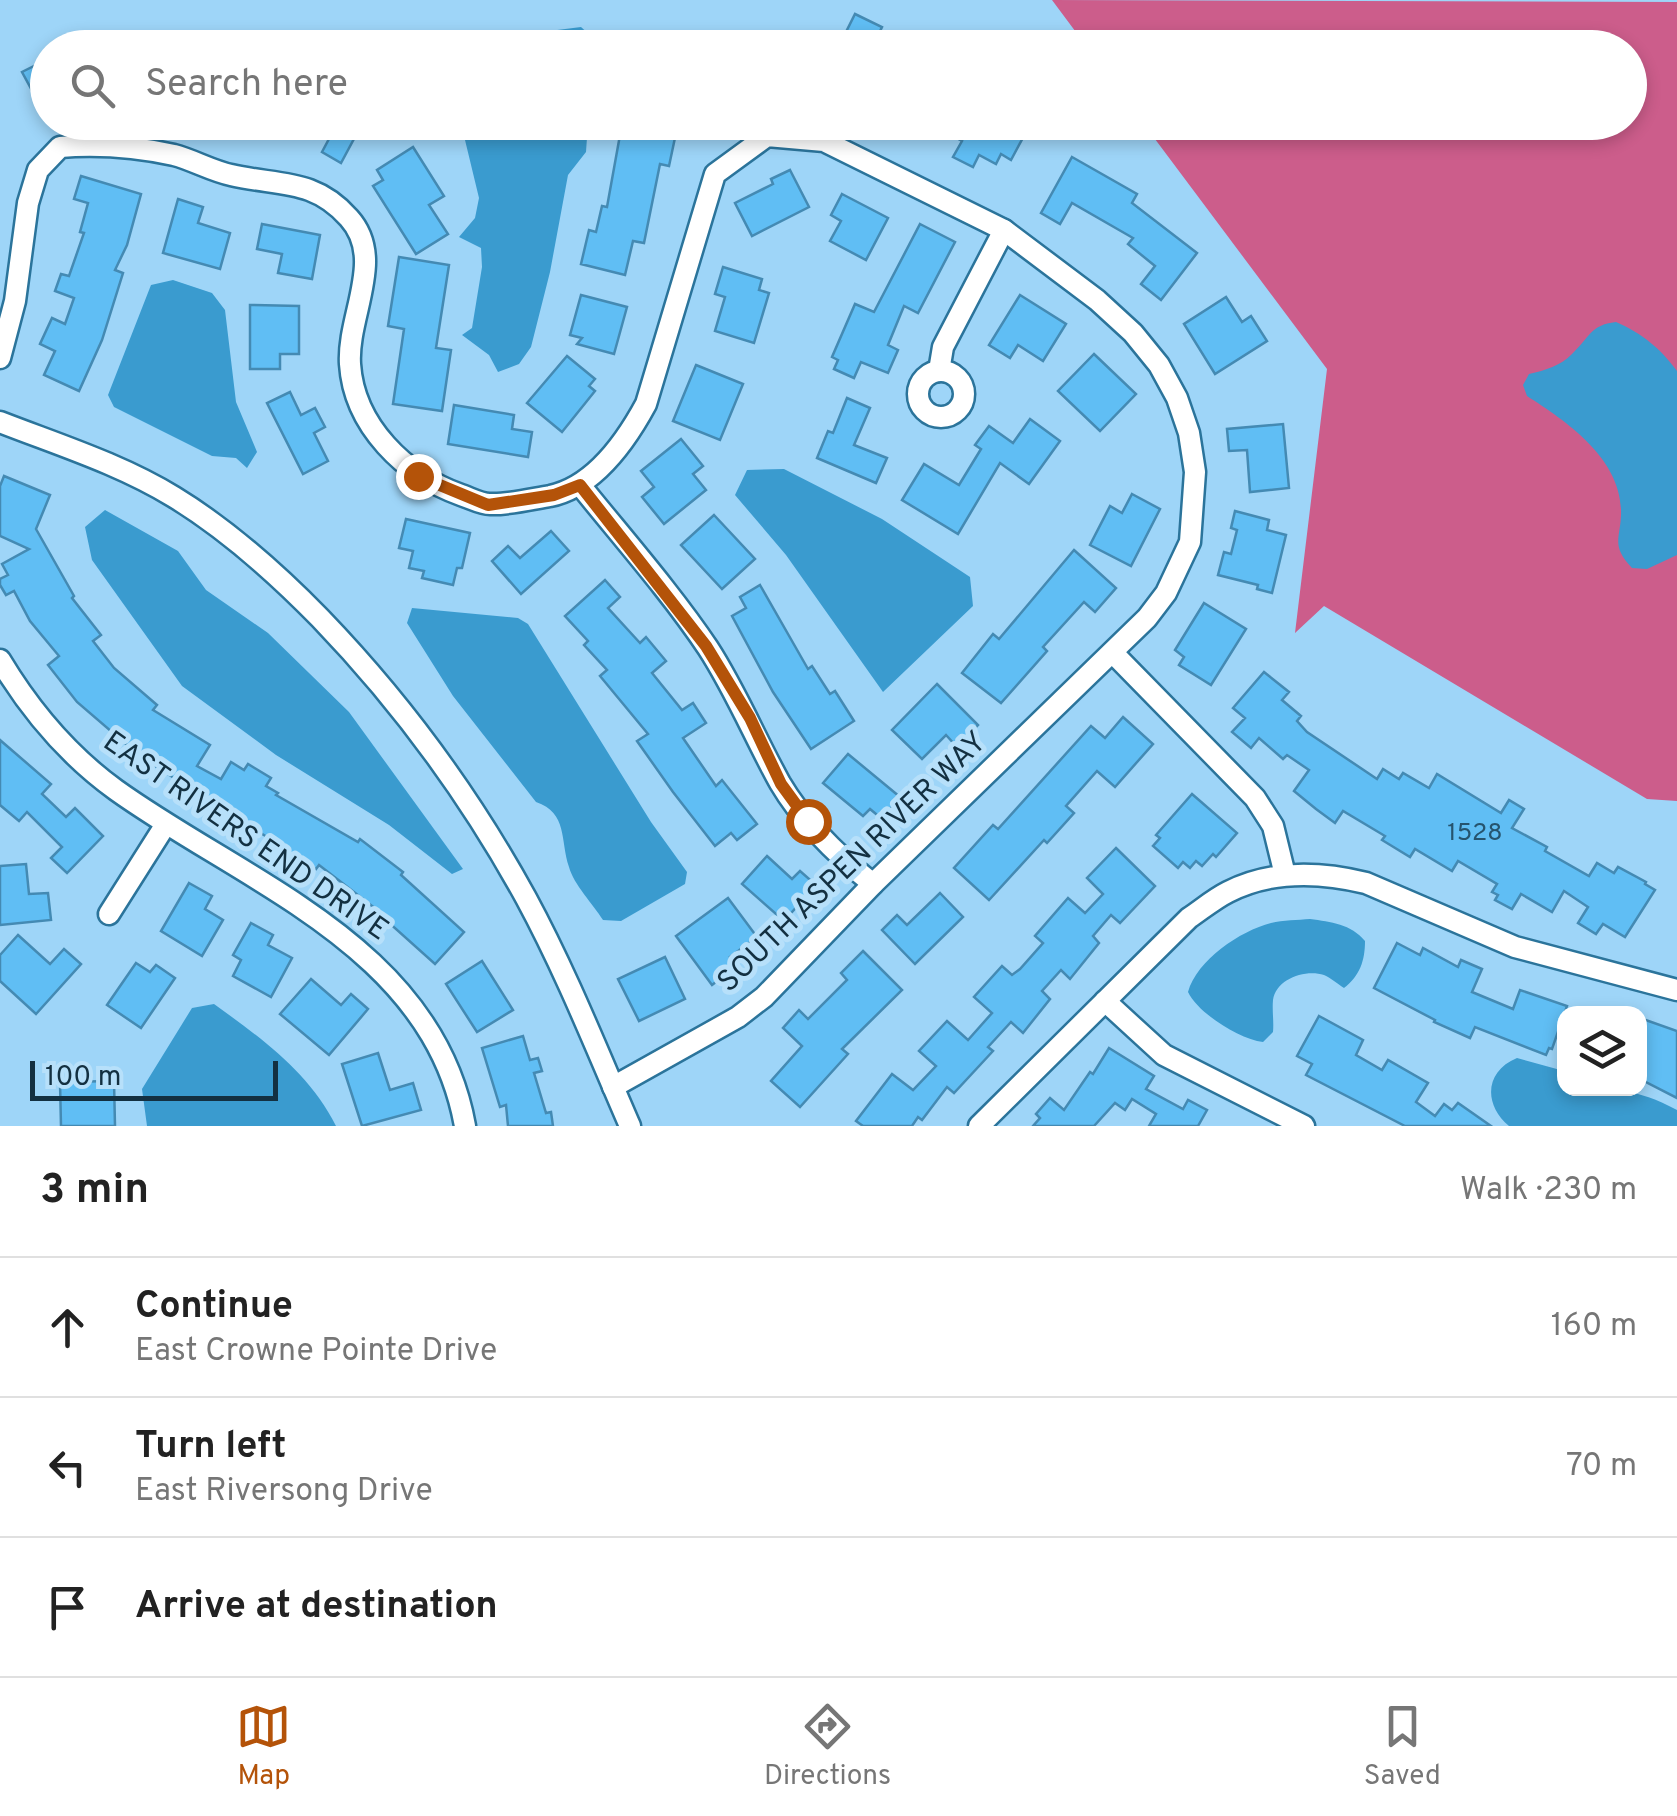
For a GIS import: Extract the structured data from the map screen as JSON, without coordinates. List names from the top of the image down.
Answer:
{
  "streets": {
    "street": ["EAST RIVERS END DRIVE", "SOUTH ASPEN RIVER WAY"]
  },
  "house_numbers": ["1528"],
  "scale_bar": "100 m",
  "page": {
    "search": "Search here",
    "scale": "100 m",
    "heading": ["3 min", "Walk · 230 m"],
    "list": [
      ["Continue", "East Crowne Pointe Drive", "160 m"],
      ["Turn left", "East Riversong Drive", "70 m"],
      "Arrive at destination"
    ],
    "nav": ["Map", "Directions", "Saved"]
  }
}
